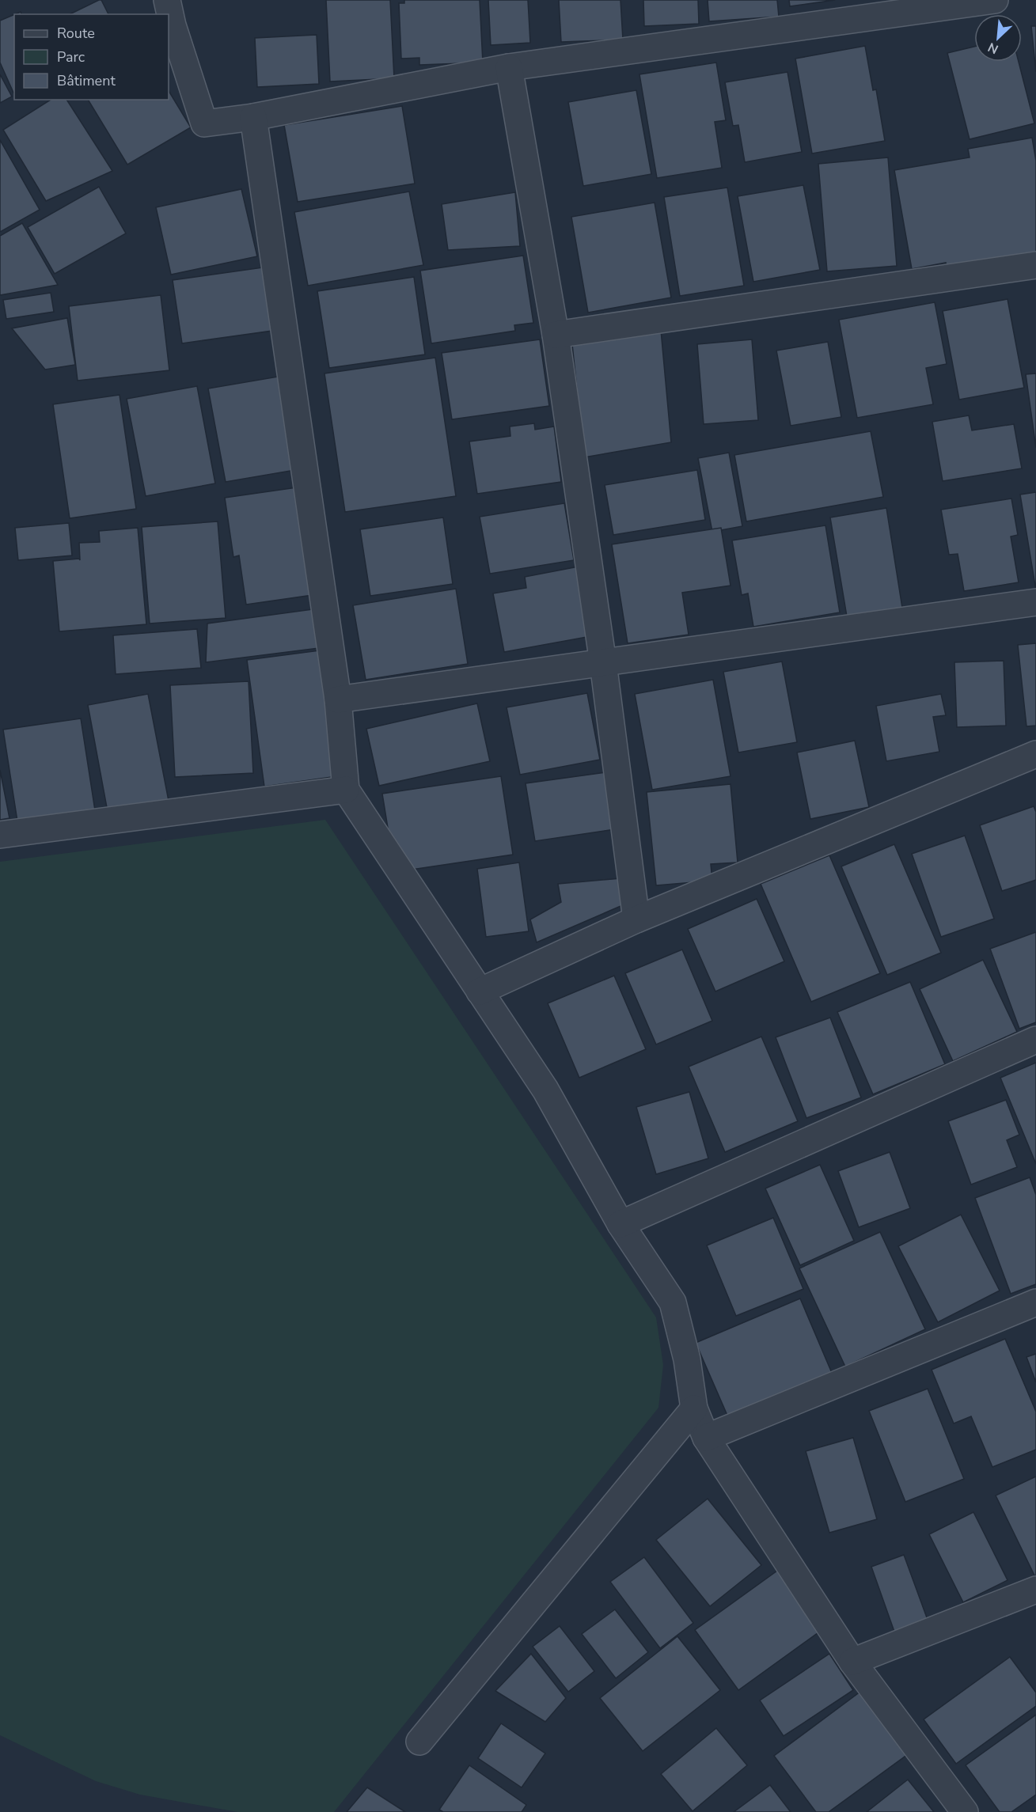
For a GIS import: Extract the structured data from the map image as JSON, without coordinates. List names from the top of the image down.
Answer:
{
  "legend": ["Route", "Parc", "Bâtiment"],
  "north": "bottom left"
}
